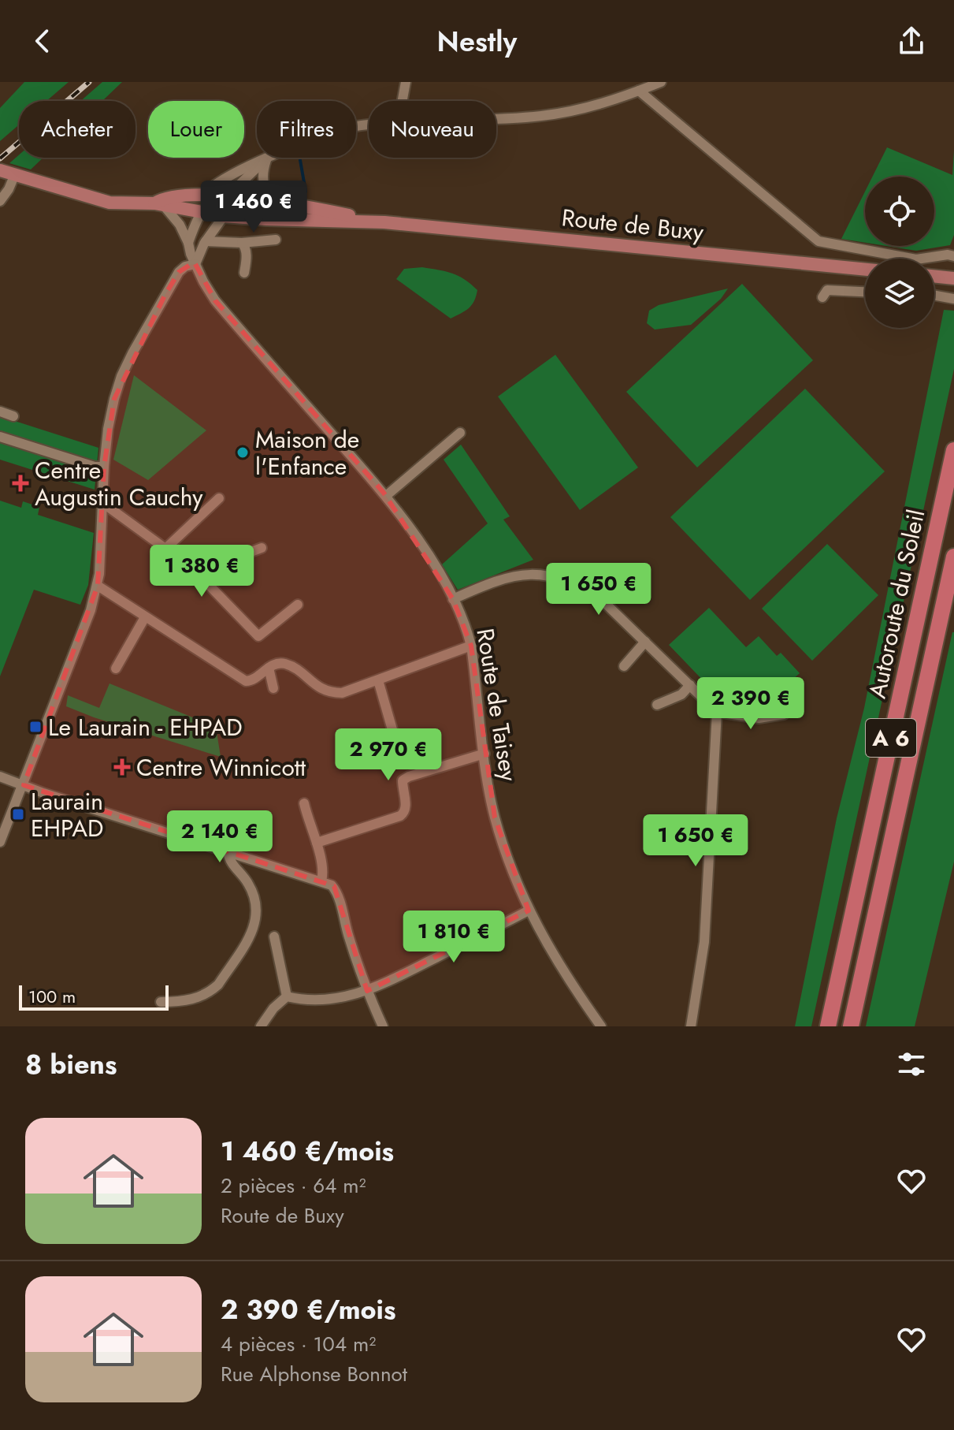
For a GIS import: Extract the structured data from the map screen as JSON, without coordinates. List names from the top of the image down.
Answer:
{
  "streets": {
    "highway": ["Autoroute du Soleil", "A 6"],
    "main road": ["Route de Buxy"],
    "street": ["Route de Taisey"]
  },
  "crossings": [
    ["Route de Buxy", "Route de Taisey"]
  ],
  "places": {
    "other": ["Maison de l'Enfance"],
    "health": ["Centre Augustin Cauchy", "Centre Winnicott"],
    "transit": ["Le Laurain - EHPAD", "Laurain EHPAD"]
  },
  "scale_bar": "100 m",
  "page": {
    "header": "Nestly",
    "chip": [
      "Acheter",
      "Louer",
      "Filtres",
      "Nouveau"
    ],
    "price": [
      "1 460 €",
      "1 380 €",
      "1 650 €",
      "2 390 €",
      "2 970 €",
      "2 140 €",
      "1 650 €",
      "1 810 €"
    ],
    "scale": "100 m",
    "heading": "8 biens",
    "list": [
      {
        "name": "1 460 €/mois",
        "note": "2 pièces · 64 m² · Route de Buxy"
      },
      {
        "name": "2 390 €/mois",
        "note": "4 pièces · 104 m² · Rue Alphonse Bonnot"
      }
    ]
  }
}
